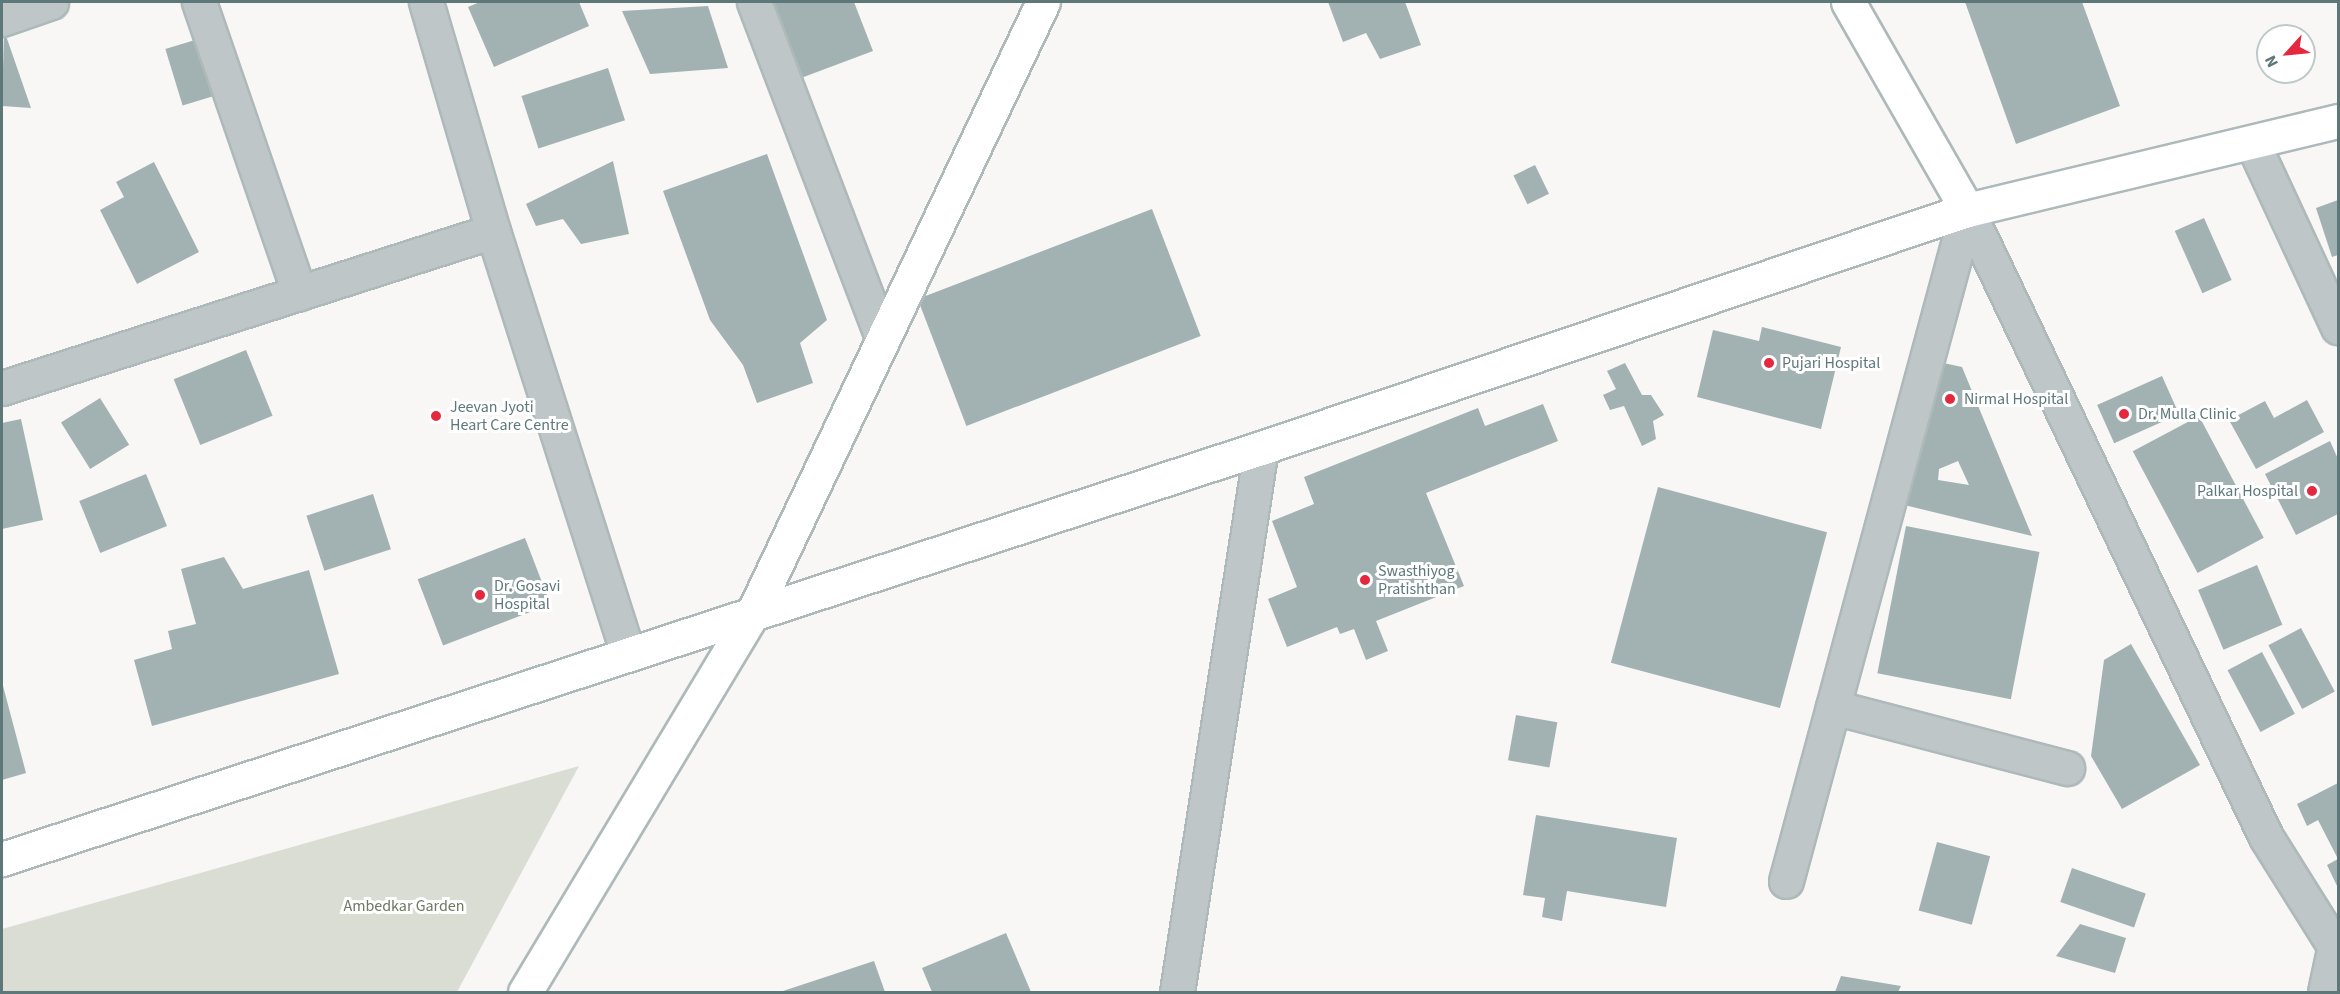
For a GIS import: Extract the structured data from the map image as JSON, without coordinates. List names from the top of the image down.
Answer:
{
  "parks": ["Ambedkar Garden"],
  "places": [
    "Pujari Hospital",
    "Nirmal Hospital",
    "Dr. Mulla Clinic",
    "Jeevan Jyoti Heart Care Centre",
    "Palkar Hospital",
    "Swasthiyog Pratishthan",
    "Dr. Gosavi Hospital"
  ],
  "north": "bottom left"
}
